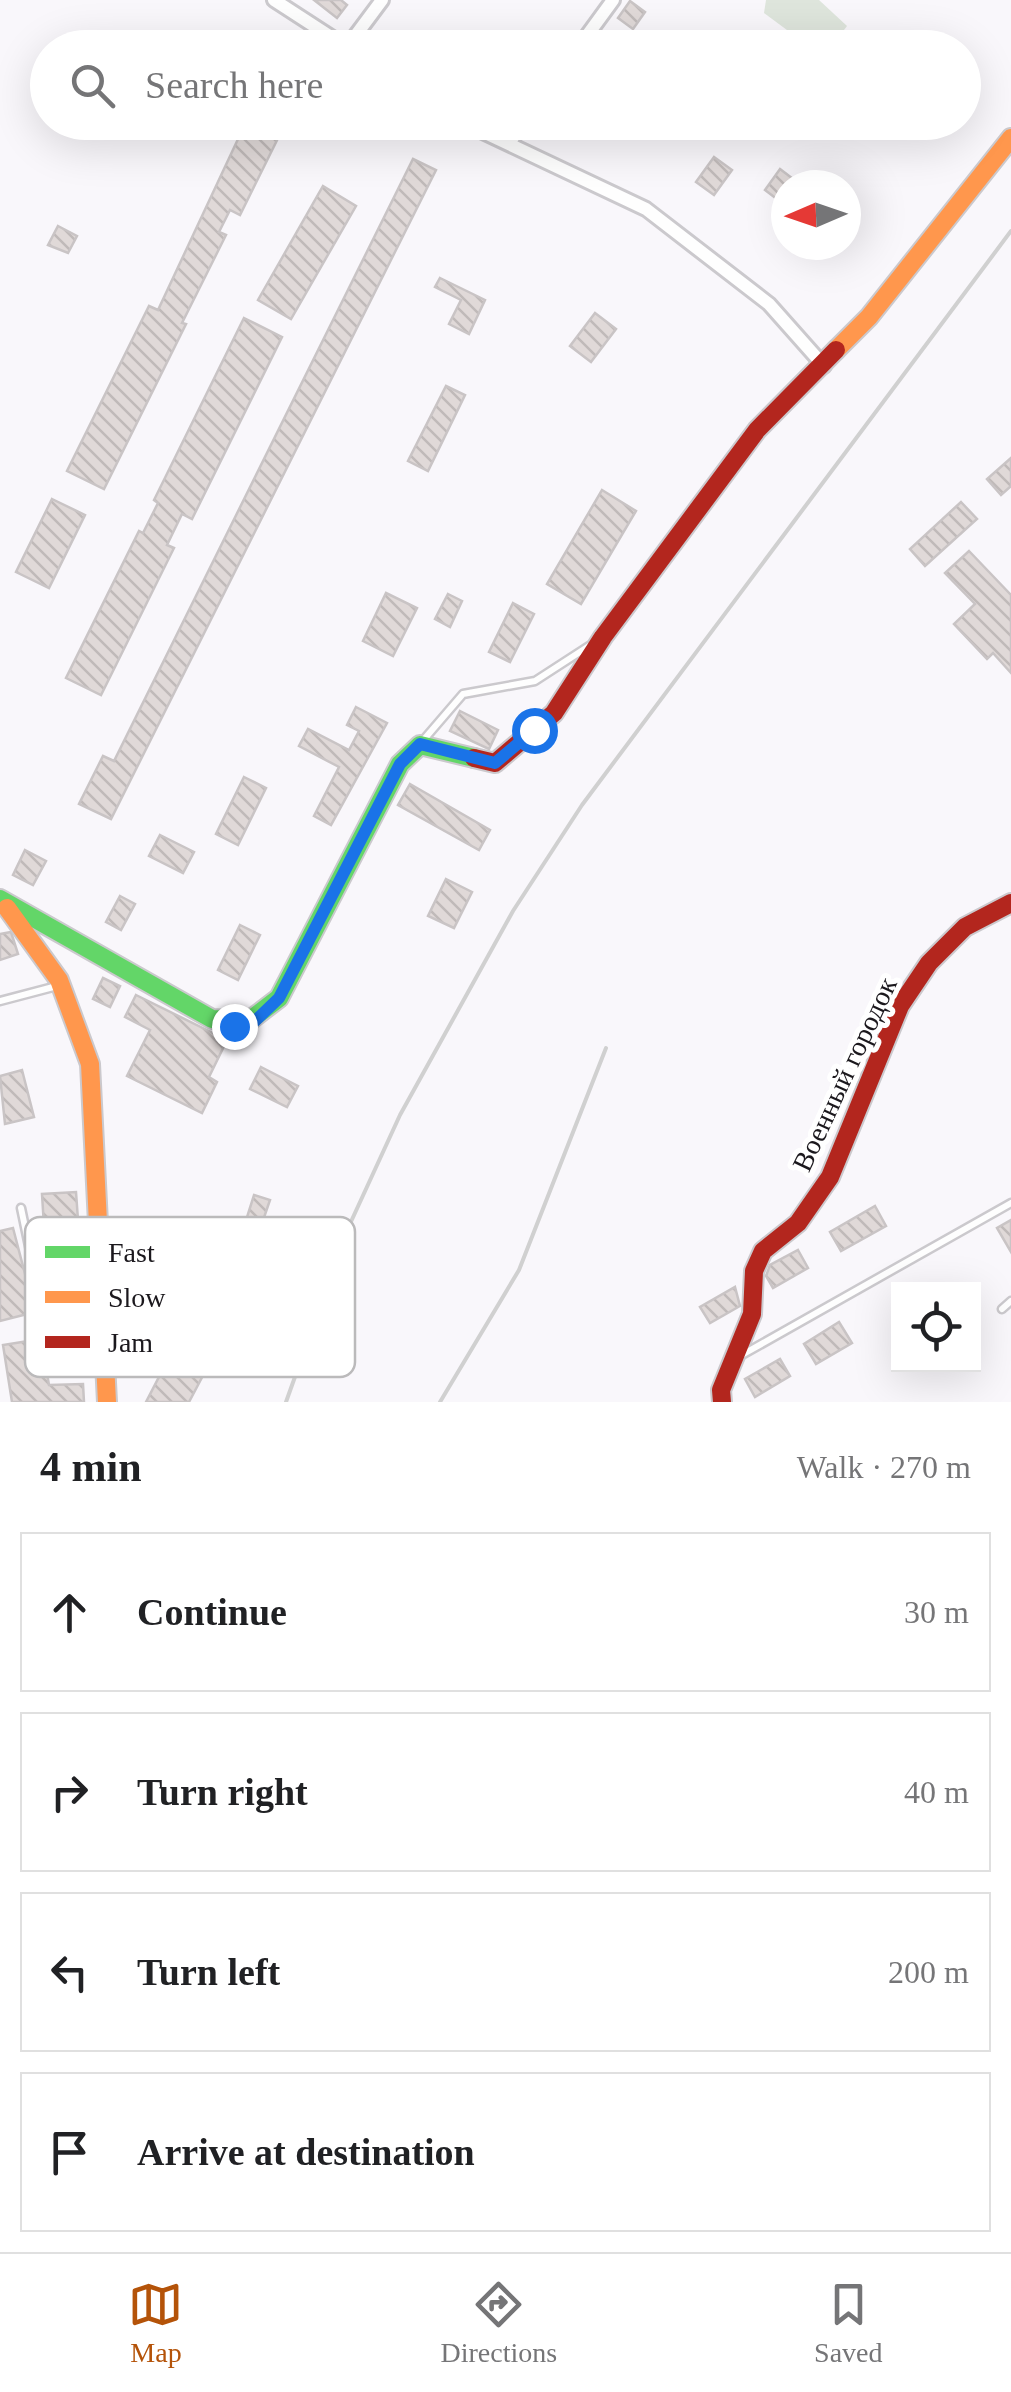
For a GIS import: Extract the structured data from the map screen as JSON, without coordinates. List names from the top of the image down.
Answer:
{
  "streets": {
    "street": ["Военный городок"]
  },
  "legend": ["Fast", "Slow", "Jam"],
  "north": "left",
  "page": {
    "search": "Search here",
    "heading": ["4 min", "Walk · 270 m"],
    "list": [
      ["Continue", "30 m"],
      ["Turn right", "40 m"],
      ["Turn left", "200 m"],
      "Arrive at destination"
    ],
    "nav": ["Map", "Directions", "Saved"]
  }
}
